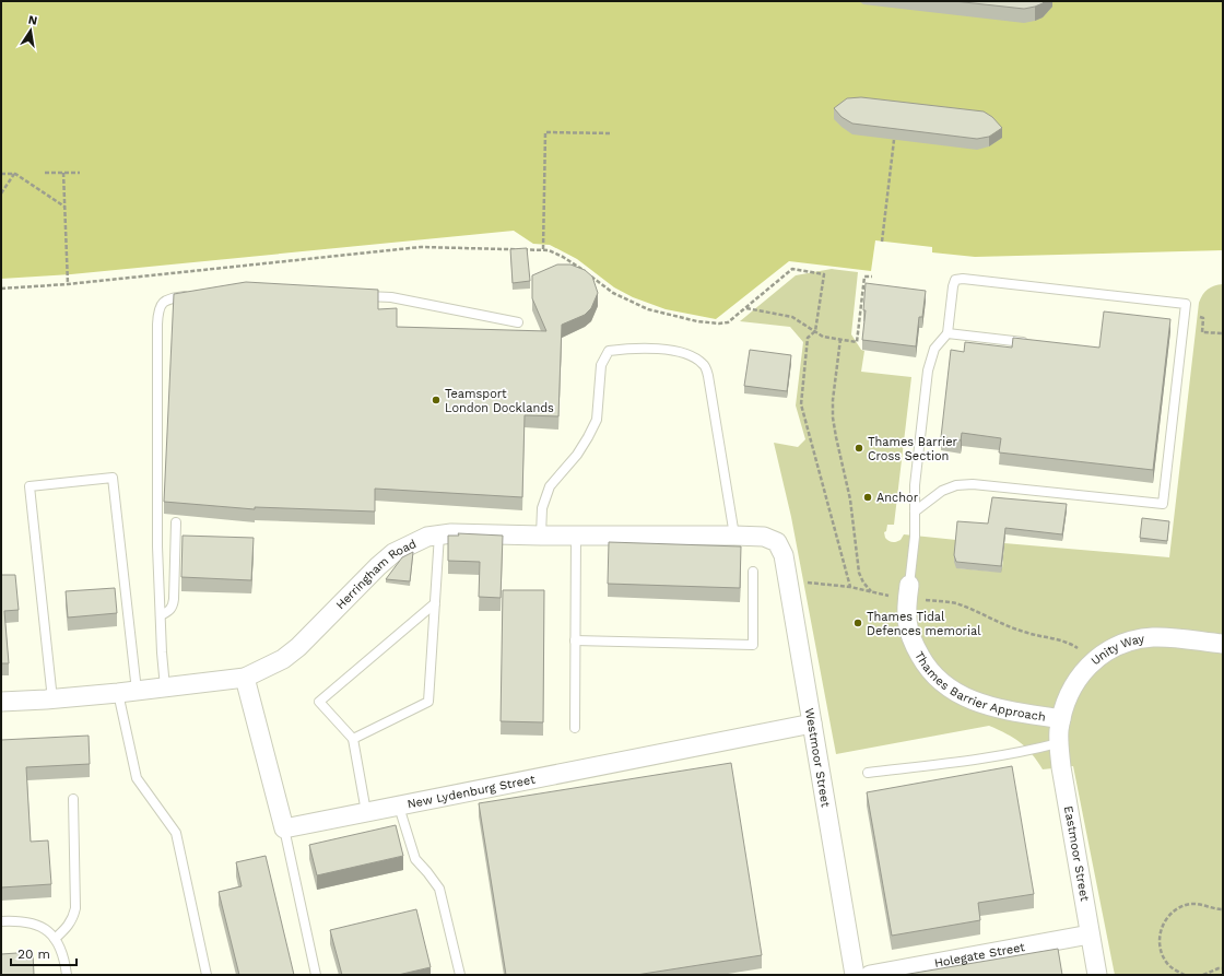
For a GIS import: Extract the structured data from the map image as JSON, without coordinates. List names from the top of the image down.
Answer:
{
  "streets": {
    "street": [
      "Herringham Road",
      "Unity Way",
      "Thames Barrier Approach",
      "Westmoor Street",
      "New Lydenburg Street",
      "Eastmoor Street",
      "Holegate Street"
    ]
  },
  "crossings": [
    ["Herringham Road", "Westmoor Street"],
    ["Unity Way", "Thames Barrier Approach"],
    ["Unity Way", "Eastmoor Street"],
    ["Thames Barrier Approach", "Eastmoor Street"],
    ["Westmoor Street", "New Lydenburg Street"],
    ["Eastmoor Street", "Holegate Street"]
  ],
  "places": [
    "Teamsport London Docklands",
    "Thames Barrier Cross Section",
    "Anchor",
    "Thames Tidal Defences memorial"
  ],
  "scale_bar": "20 m",
  "north": "top"
}
